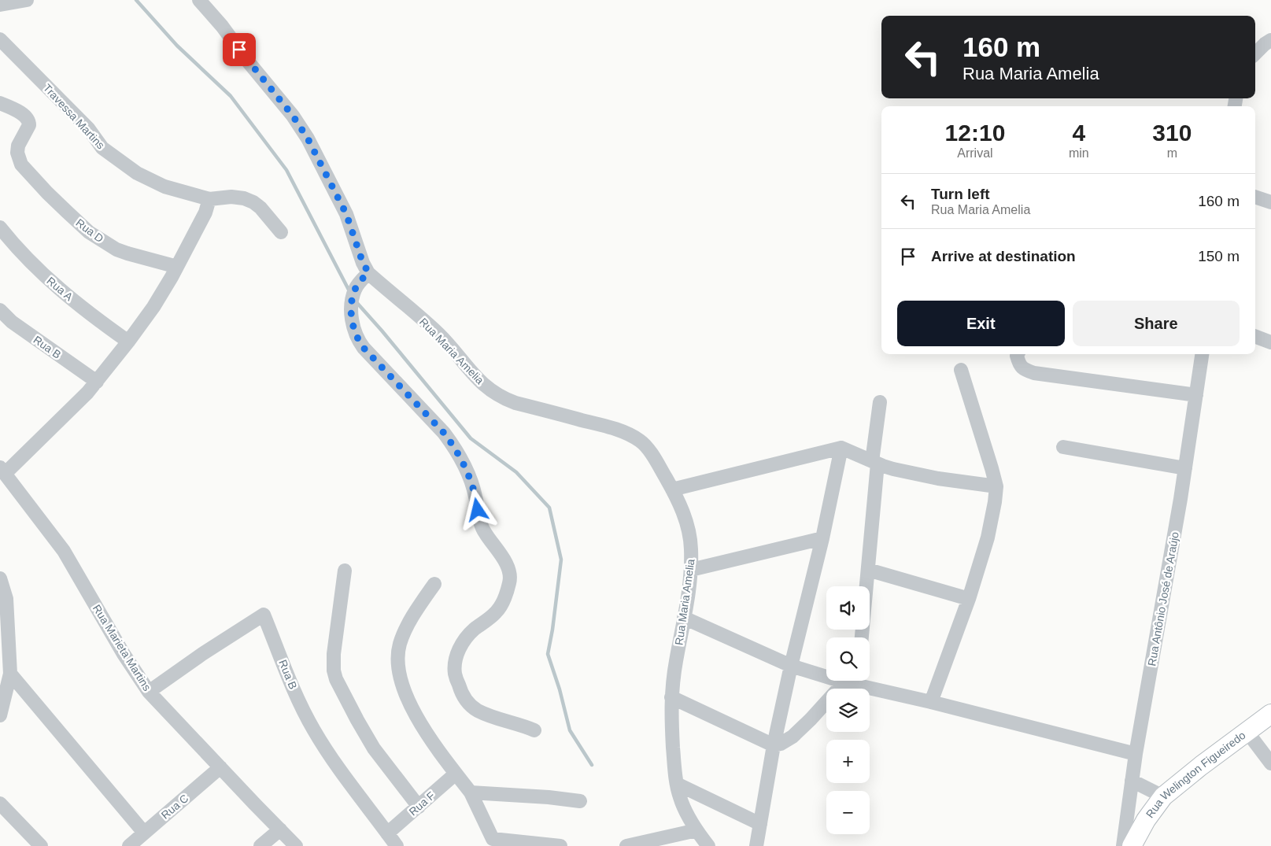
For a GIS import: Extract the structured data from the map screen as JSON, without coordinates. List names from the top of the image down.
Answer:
{
  "streets": {
    "street": [
      "Travessa Martins",
      "Rua D",
      "Rua A",
      "Rua B",
      "Rua Maria Amelia",
      "Rua Antônio José de Araújo",
      "Rua Marieta Martins",
      "Rua Welington Figueiredo",
      "Rua F",
      "Rua C"
    ]
  },
  "crossings": [
    ["Rua B", "Rua Marieta Martins"],
    ["Rua B", "Rua F"],
    ["Rua Marieta Martins", "Rua C"]
  ],
  "page": {
    "turn": ["160 m", "Rua Maria Amelia"],
    "eta": [
      "12:10",
      "Arrival",
      "4",
      "min",
      "310",
      "m"
    ],
    "list": [
      {
        "name": "Turn left",
        "note": "Rua Maria Amelia",
        "value": "160 m"
      },
      {
        "name": "Arrive at destination",
        "value": "150 m"
      }
    ],
    "buttons": ["Exit", "Share"],
    "map_buttons": ["+", "−"]
  }
}
